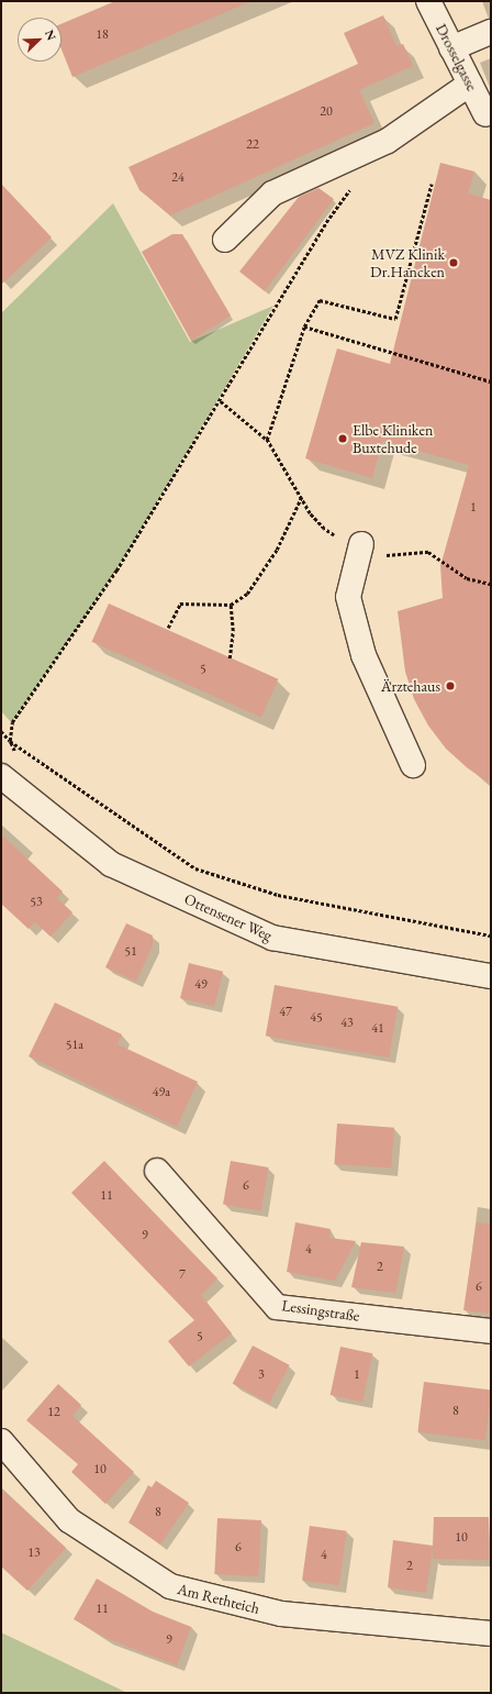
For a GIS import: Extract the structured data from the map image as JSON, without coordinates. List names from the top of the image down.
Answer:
{
  "streets": {
    "street": [
      "Drosselgasse",
      "Ottensener Weg",
      "Lessingstraße",
      "Am Rethteich"
    ]
  },
  "places": ["MVZ Klinik Dr.Hancken", "Elbe Kliniken Buxtehude", "Ärztehaus"],
  "house_numbers": [
    "18",
    "20",
    "22",
    "24",
    "1",
    "5",
    "53",
    "51",
    "49",
    "47",
    "45",
    "43",
    "41",
    "51a",
    "49a",
    "6",
    "11",
    "9",
    "4",
    "2",
    "7",
    "6",
    "5",
    "3",
    "1",
    "8",
    "12",
    "10",
    "8",
    "10",
    "6",
    "13",
    "4",
    "2",
    "11",
    "9"
  ],
  "north": "top right"
}
